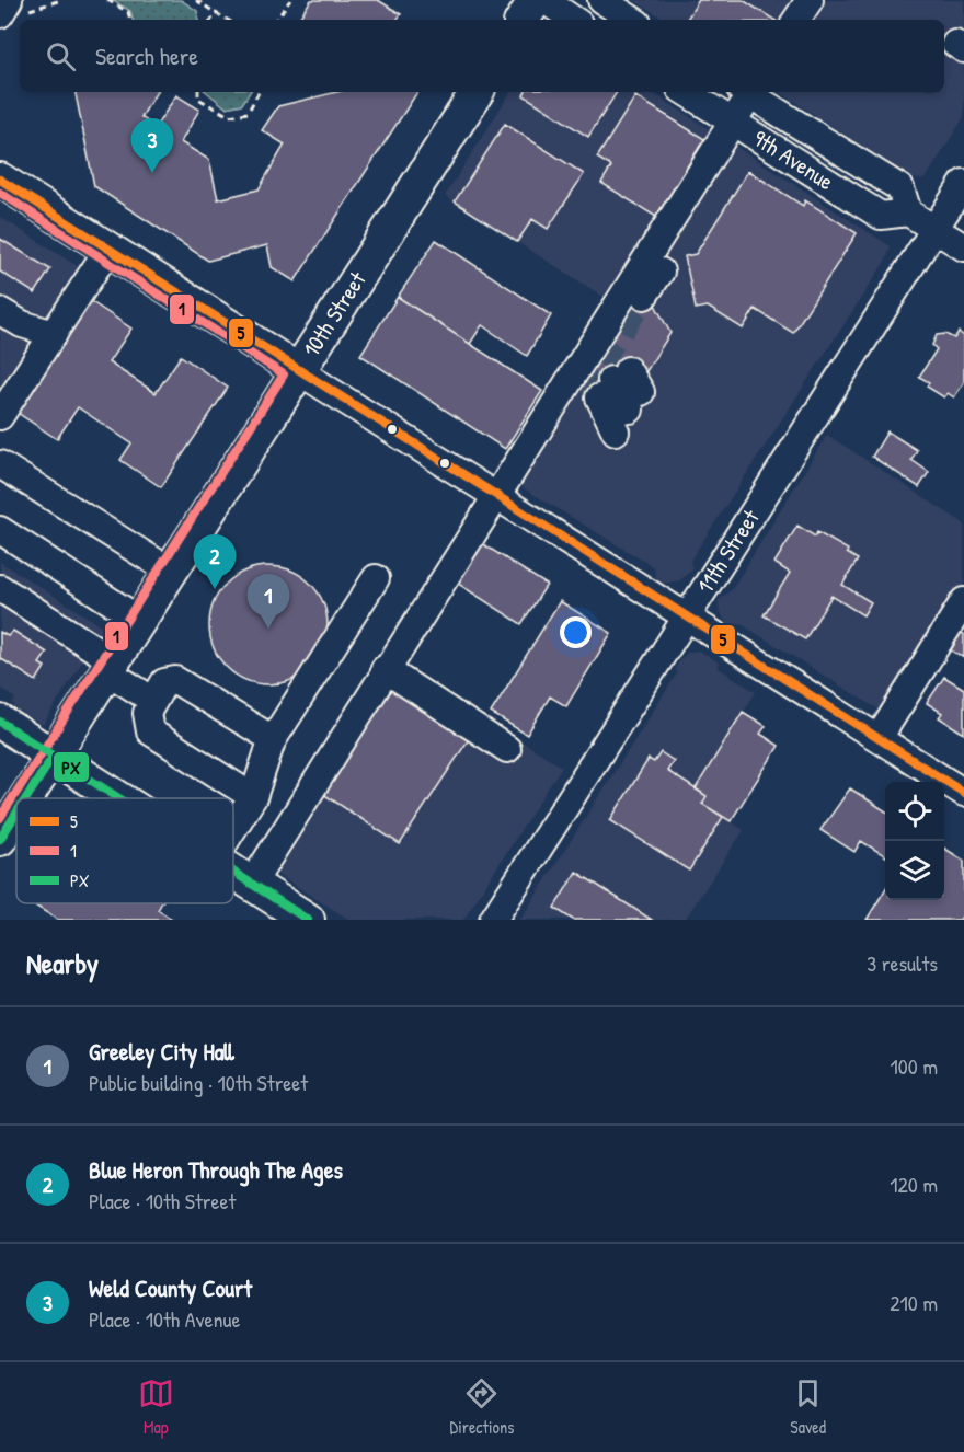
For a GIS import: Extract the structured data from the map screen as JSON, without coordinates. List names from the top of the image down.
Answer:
{
  "streets": {
    "main road": ["10th Street"],
    "street": ["9th Avenue", "11th Street"]
  },
  "crossings": [
    ["9th Avenue", "11th Street"]
  ],
  "lines": ["transit line 5", "transit line 1", "transit line PX"],
  "legend": ["5", "1", "PX"],
  "page": {
    "search": "Search here",
    "pins": ["3", "2", "1"],
    "heading": ["Nearby", "3 results"],
    "list": [
      {
        "mark": "1",
        "name": "Greeley City Hall",
        "note": "Public building · 10th Street",
        "value": "100 m"
      },
      {
        "mark": "2",
        "name": "Blue Heron Through The Ages",
        "note": "Place · 10th Street",
        "value": "120 m"
      },
      {
        "mark": "3",
        "name": "Weld County Court",
        "note": "Place · 10th Avenue",
        "value": "210 m"
      }
    ],
    "nav": ["Map", "Directions", "Saved"]
  }
}
